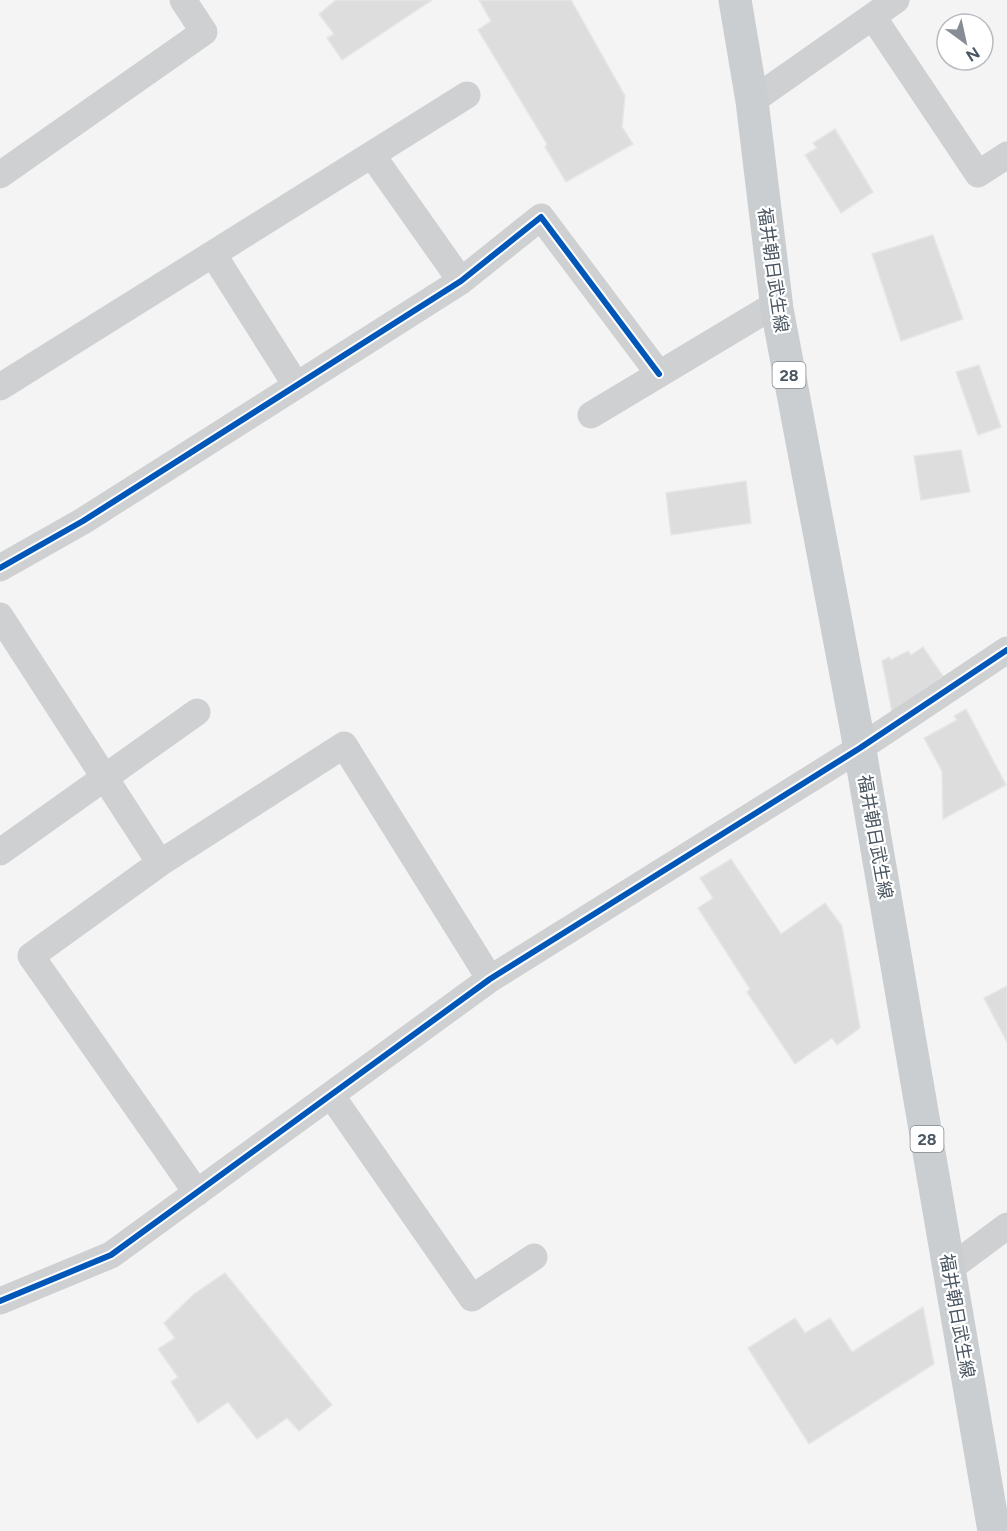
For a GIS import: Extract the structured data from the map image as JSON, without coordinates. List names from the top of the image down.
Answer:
{
  "streets": {
    "main road": ["福井朝日武生線", "28"]
  },
  "north": "bottom right"
}
